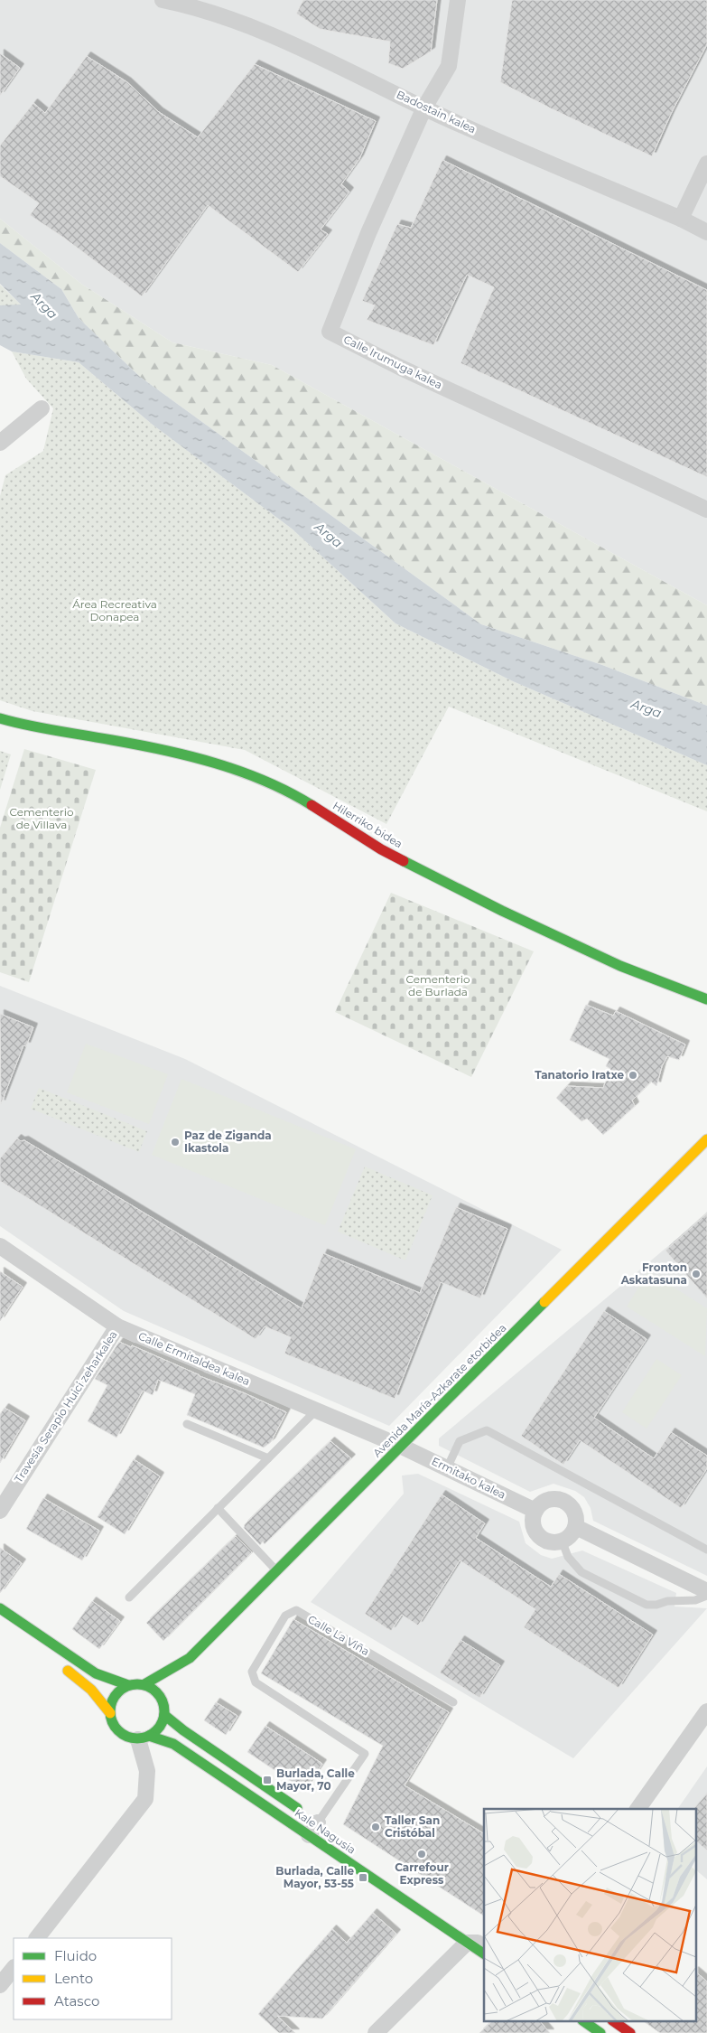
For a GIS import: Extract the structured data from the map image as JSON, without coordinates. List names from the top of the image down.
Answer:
{
  "streets": {
    "main road": ["Hilerriko bidea", "Avenida María-Azkarate etorbidea", "Kale Nagusia"],
    "street": [
      "Badostain kalea",
      "Calle Irumuga kalea",
      "Calle Ermitaldea kalea",
      "Travesía Serapio Huici zeharkalea",
      "Ermitako kalea"
    ],
    "lane": ["Calle La Viña"]
  },
  "crossings": [
    ["Badostain kalea", "Calle Irumuga kalea"],
    ["Calle Ermitaldea kalea", "Avenida María-Azkarate etorbidea"],
    ["Calle Ermitaldea kalea", "Travesía Serapio Huici zeharkalea"],
    ["Calle Ermitaldea kalea", "Ermitako kalea"],
    ["Avenida María-Azkarate etorbidea", "Ermitako kalea"],
    ["Avenida María-Azkarate etorbidea", "Kale Nagusia"],
    ["Calle La Viña", "Kale Nagusia"]
  ],
  "water": ["Arga"],
  "parks": ["Área Recreativa Donapea", "Cementerio de Villava", "Cementerio de Burlada"],
  "places": {
    "other": [
      "Tanatorio Iratxe",
      "Paz de Ziganda Ikastola",
      "Fronton Askatasuna",
      "Taller San Cristóbal",
      "Carrefour Express"
    ],
    "transit": ["Burlada, Calle Mayor, 70", "Burlada, Calle Mayor, 53-55"]
  },
  "legend": ["Fluido", "Lento", "Atasco"]
}
